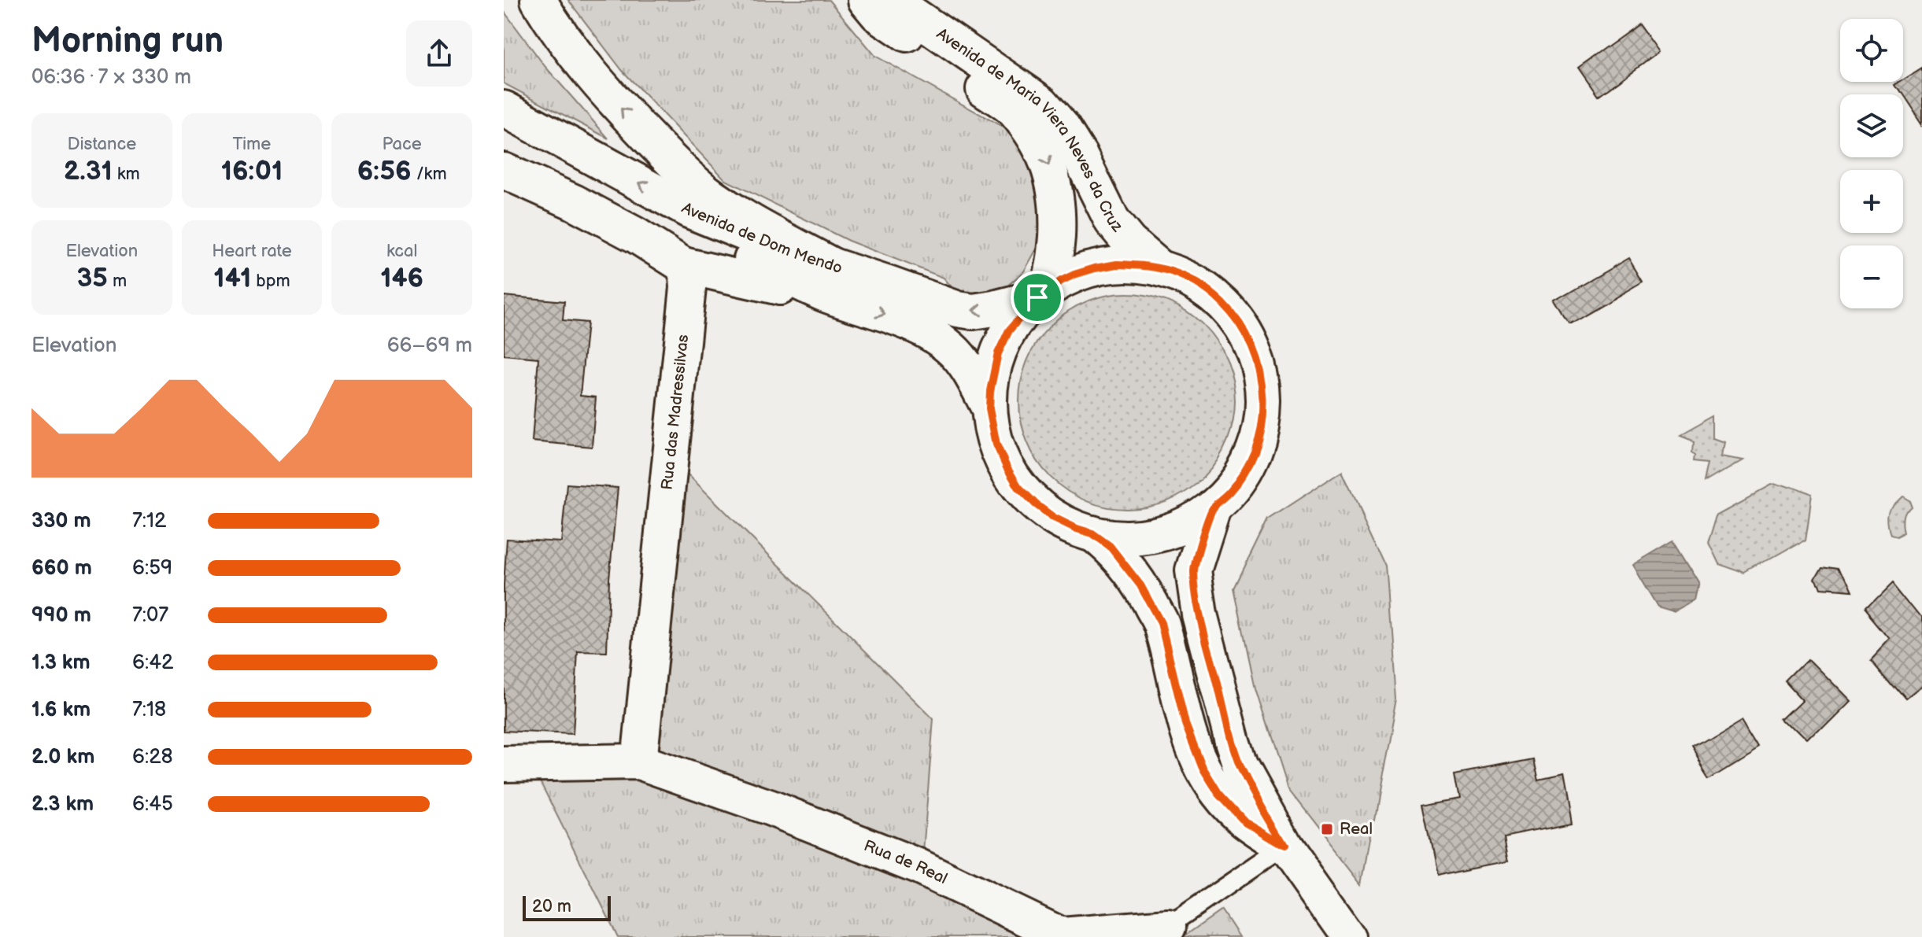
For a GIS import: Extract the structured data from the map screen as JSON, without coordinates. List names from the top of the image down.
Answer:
{
  "streets": {
    "main road": [
      "Avenida de Maria Viera Neves da Cruz",
      "Avenida de Dom Mendo",
      "Rua das Madressilvas",
      "Rua de Real"
    ]
  },
  "crossings": [
    ["Avenida de Maria Viera Neves da Cruz", "Avenida de Dom Mendo"],
    ["Rua das Madressilvas", "Rua de Real"]
  ],
  "places": {
    "transit": ["Real"]
  },
  "scale_bar": "20 m",
  "page": {
    "heading": ["Morning run", "06:36 · 7 × 330 m"],
    "map_buttons": ["+", "−"],
    "stats": [
      ["Distance", "2.31 km"],
      ["Time", "16:01"],
      ["Pace", "6:56 /km"],
      ["Elevation", "35 m"],
      ["Heart rate", "141 bpm"],
      ["kcal", "146"]
    ],
    "chart": ["Elevation", "66–69 m"],
    "list": [
      {
        "name": "330 m",
        "note": "7:12"
      },
      {
        "name": "660 m",
        "note": "6:59"
      },
      {
        "name": "990 m",
        "note": "7:07"
      },
      {
        "name": "1.3 km",
        "note": "6:42"
      },
      {
        "name": "1.6 km",
        "note": "7:18"
      },
      {
        "name": "2.0 km",
        "note": "6:28"
      },
      {
        "name": "2.3 km",
        "note": "6:45"
      }
    ],
    "scale": "20 m"
  }
}
